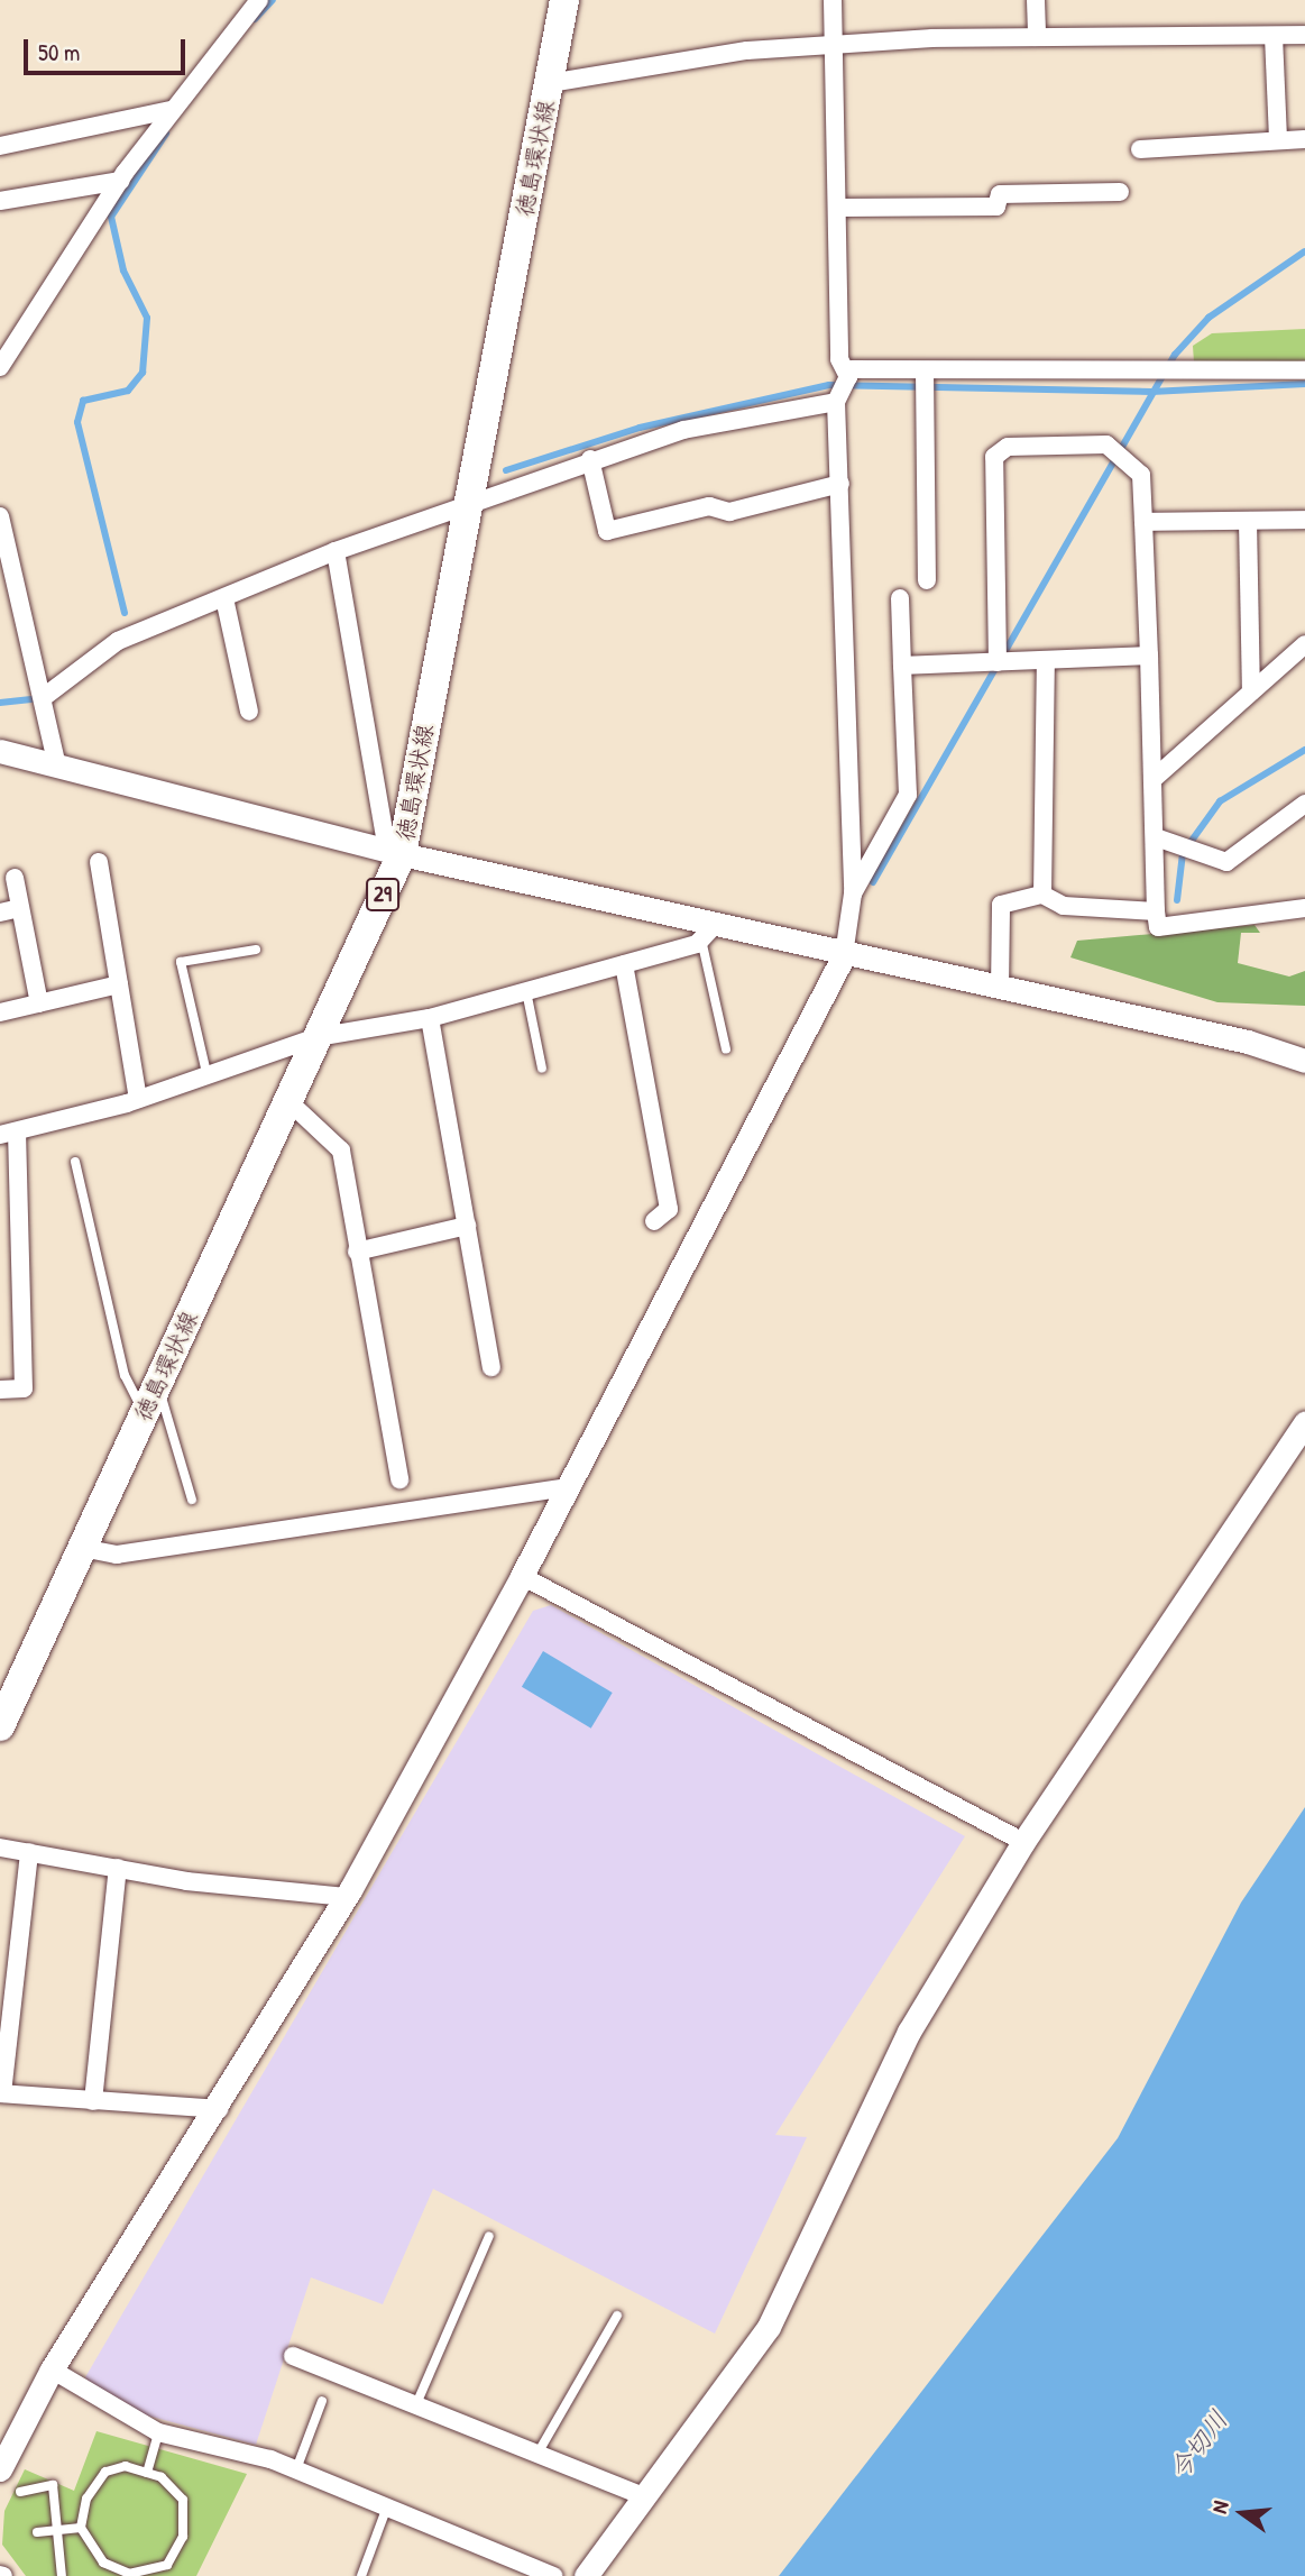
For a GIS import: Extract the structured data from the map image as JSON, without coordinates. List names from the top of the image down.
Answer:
{
  "streets": {
    "main road": ["徳島環状線", "29"]
  },
  "water": ["今切川"],
  "scale_bar": "50 m",
  "north": "left"
}
